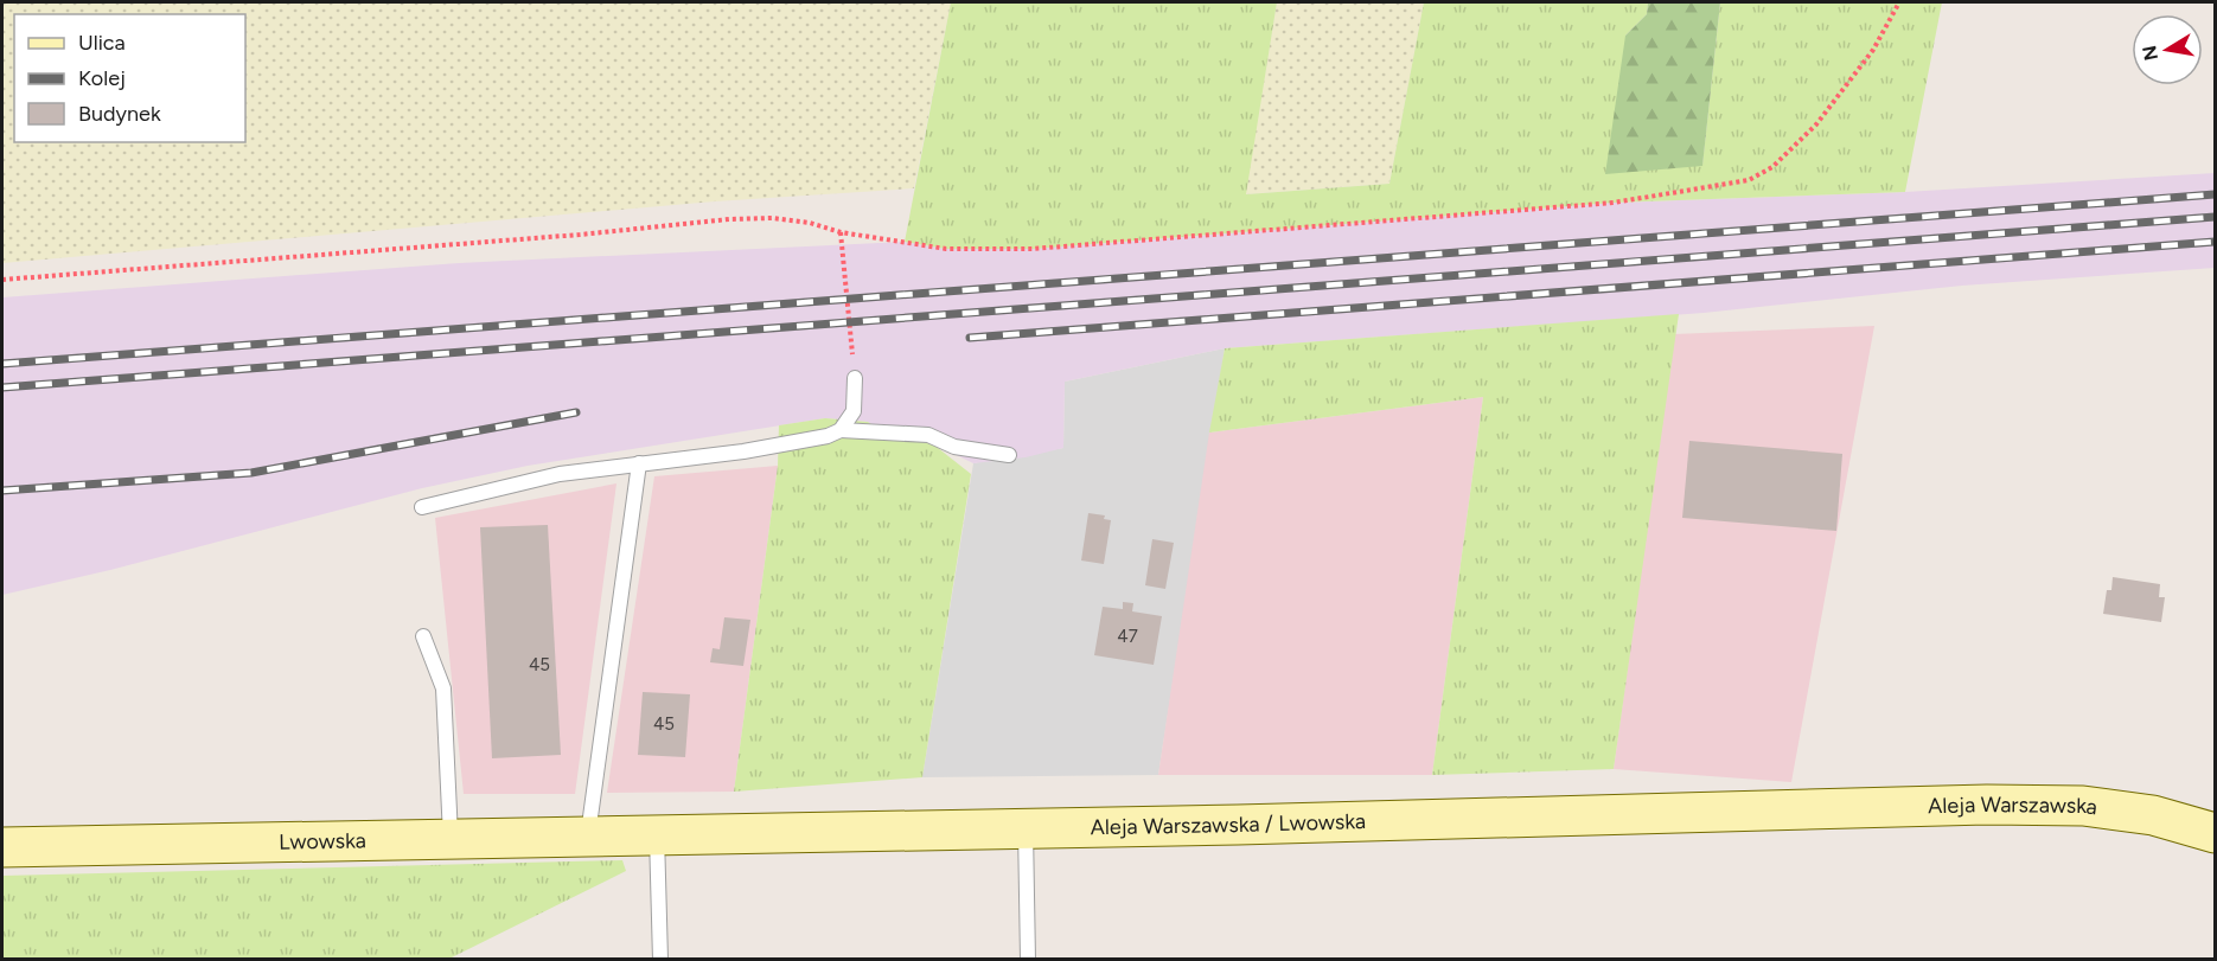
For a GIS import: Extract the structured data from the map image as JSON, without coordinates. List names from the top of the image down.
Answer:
{
  "streets": {
    "main road": ["Aleja Warszawska", "Aleja Warszawska / Lwowska", "Lwowska"]
  },
  "crossings": [
    ["Aleja Warszawska", "Aleja Warszawska / Lwowska"],
    ["Aleja Warszawska / Lwowska", "Lwowska"]
  ],
  "house_numbers": ["47", "45", "45"],
  "legend": ["Ulica", "Kolej", "Budynek"],
  "north": "left"
}
